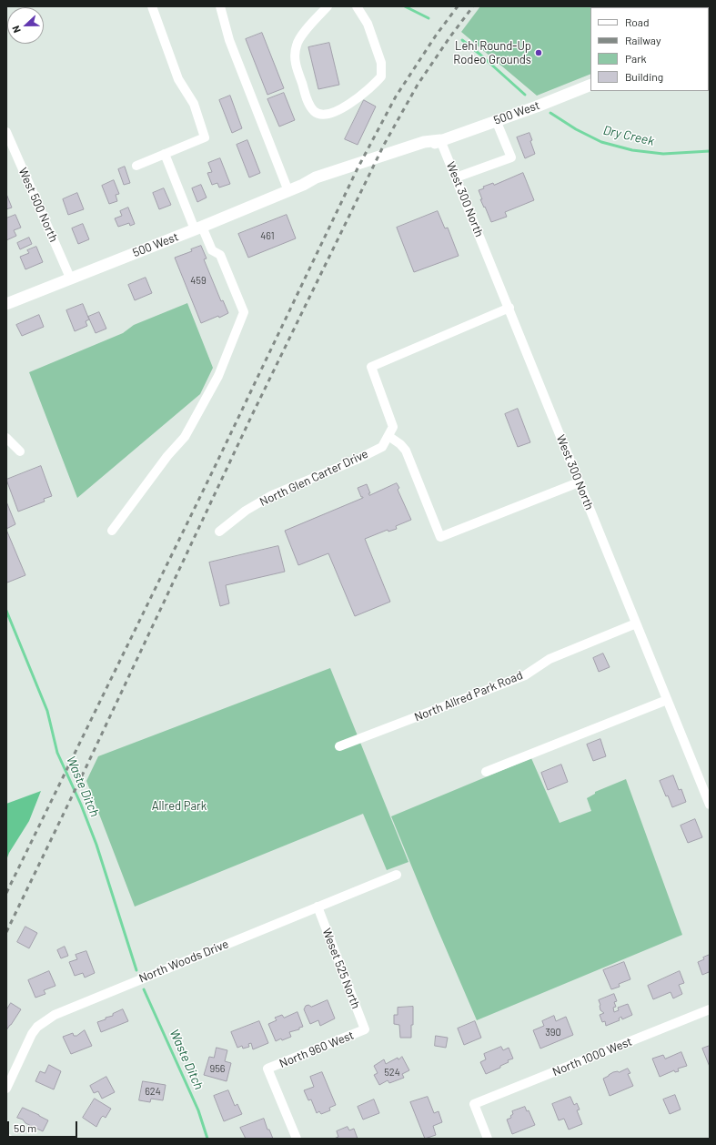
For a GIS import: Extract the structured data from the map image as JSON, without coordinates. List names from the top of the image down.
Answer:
{
  "streets": {
    "main road": ["500 West"],
    "street": [
      "West 300 North",
      "West 500 North",
      "North Glen Carter Drive",
      "North Allred Park Road",
      "North Woods Drive",
      "Weset 525 North",
      "North 960 West",
      "North 1000 West"
    ]
  },
  "crossings": [
    ["500 West", "West 300 North"],
    ["500 West", "West 500 North"],
    ["West 300 North", "North Allred Park Road"],
    ["North Woods Drive", "Weset 525 North"],
    ["Weset 525 North", "North 960 West"]
  ],
  "water": ["Dry Creek", "Waste Ditch"],
  "parks": ["Allred Park"],
  "places": ["Lehi Round-Up Rodeo Grounds"],
  "house_numbers": [
    "461",
    "459",
    "390",
    "956",
    "524",
    "624"
  ],
  "legend": [
    "Road",
    "Railway",
    "Park",
    "Building"
  ],
  "scale_bar": "50 m",
  "north": "left"
}
